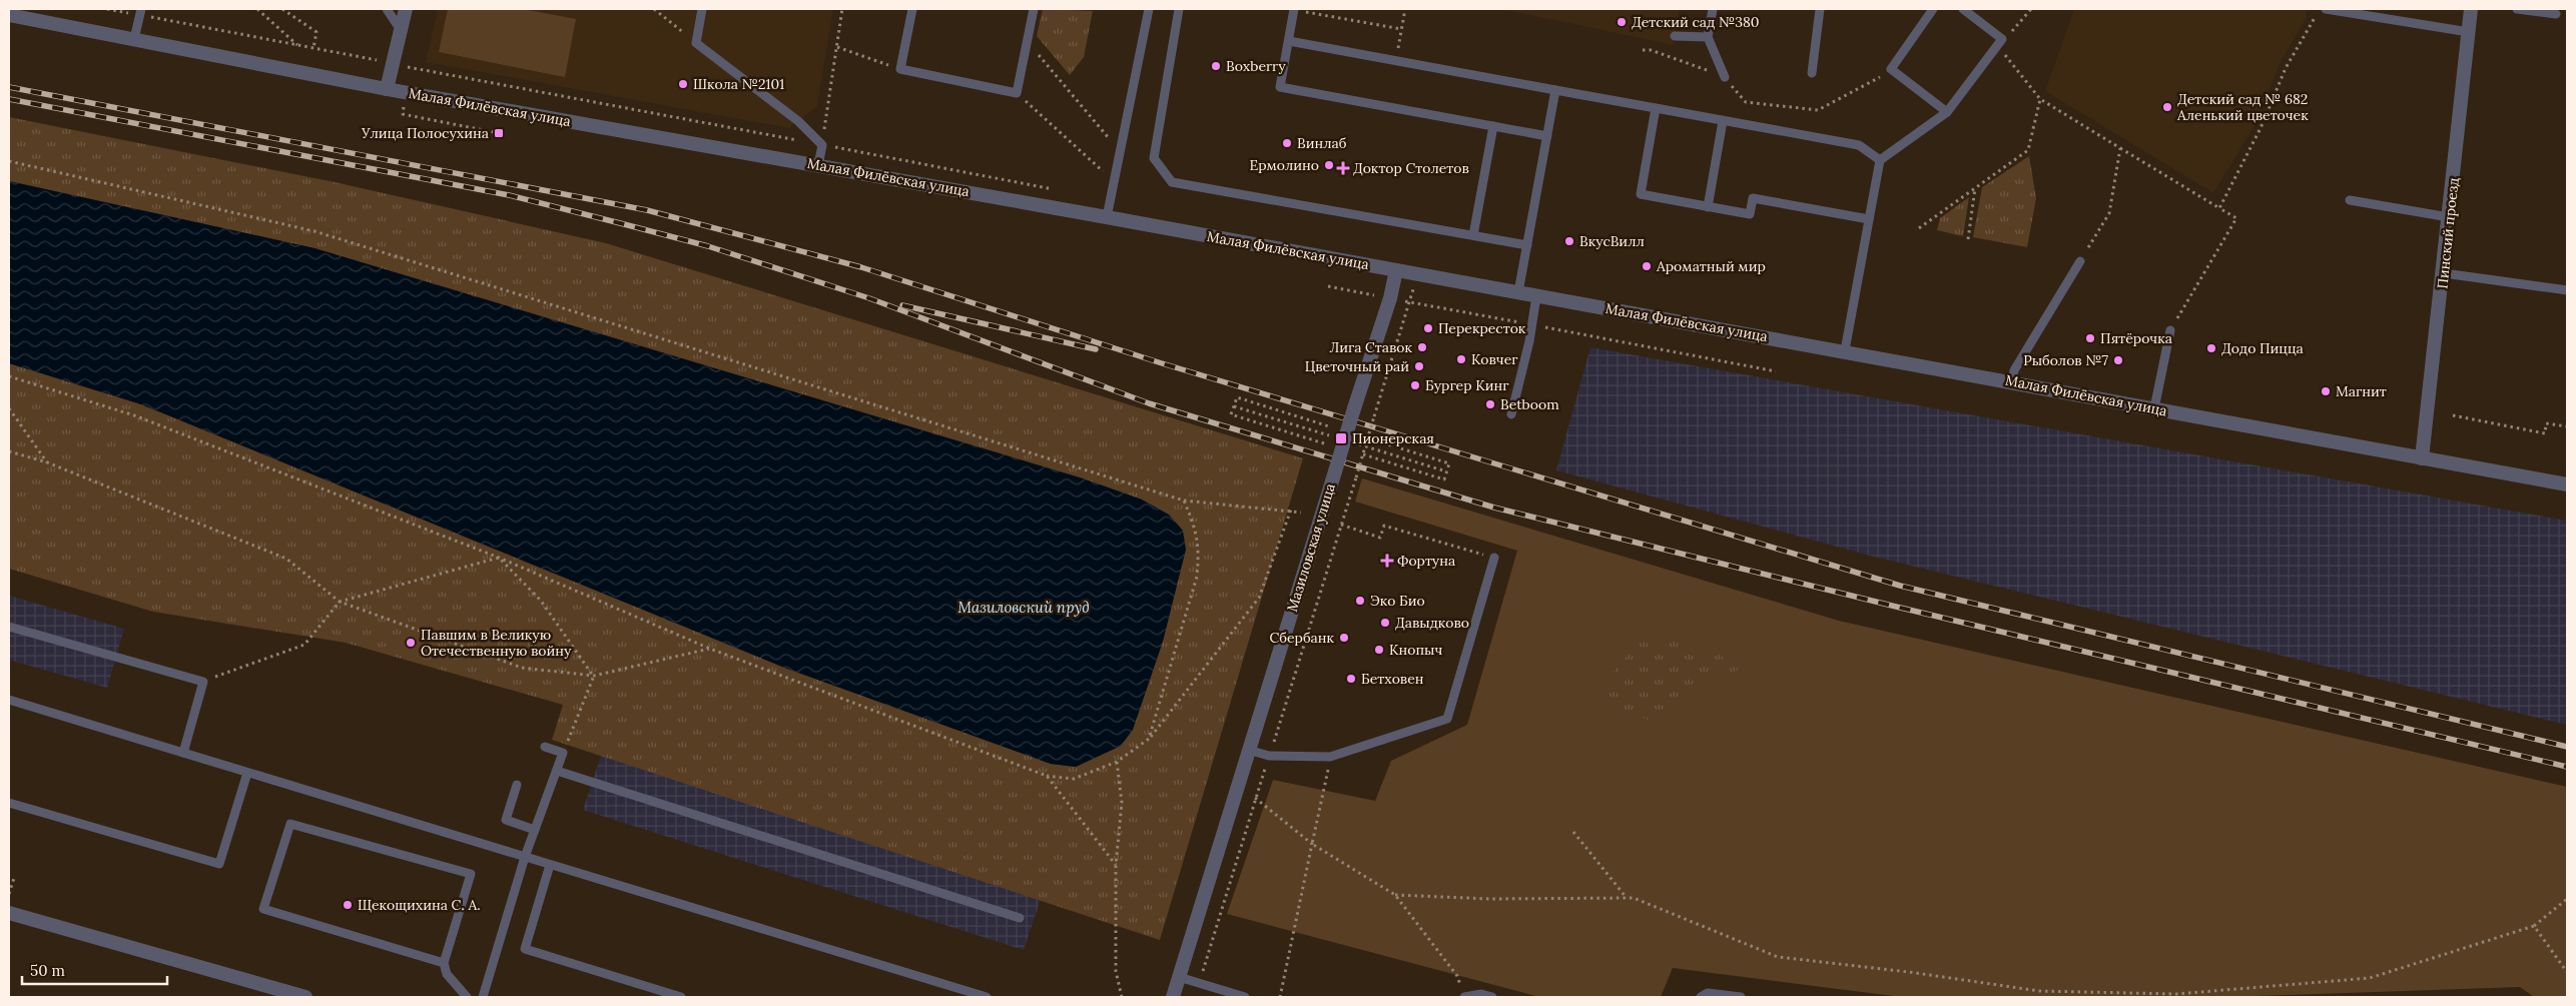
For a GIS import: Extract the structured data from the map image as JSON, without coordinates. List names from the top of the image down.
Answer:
{
  "streets": {
    "street": ["Малая Филёвская улица", "Пинский проезд", "Мазиловская улица"]
  },
  "crossings": [
    ["Малая Филёвская улица", "Пинский проезд"],
    ["Малая Филёвская улица", "Мазиловская улица"]
  ],
  "water": ["Мазиловский пруд"],
  "places": {
    "other": [
      "Детский сад №380",
      "Boxberry",
      "Школа №2101",
      "Детский сад № 682 Аленький цветочек",
      "Винлаб",
      "Ермолино",
      "ВкусВилл",
      "Ароматный мир",
      "Перекресток",
      "Пятёрочка",
      "Лига Ставок",
      "Додо Пицца",
      "Ковчег",
      "Рыболов №7",
      "Цветочный рай",
      "Бургер Кинг",
      "Магнит",
      "Betboom",
      "Эко Био",
      "Давыдково",
      "Сбербанк",
      "Павшим в Великую Отечественную войну",
      "Кнопыч",
      "Бетховен",
      "Щекощихина С. А."
    ],
    "transit": ["Улица Полосухина", "Пионерская"],
    "health": ["Доктор Столетов", "Фортуна"]
  },
  "scale_bar": "50 m"
}
